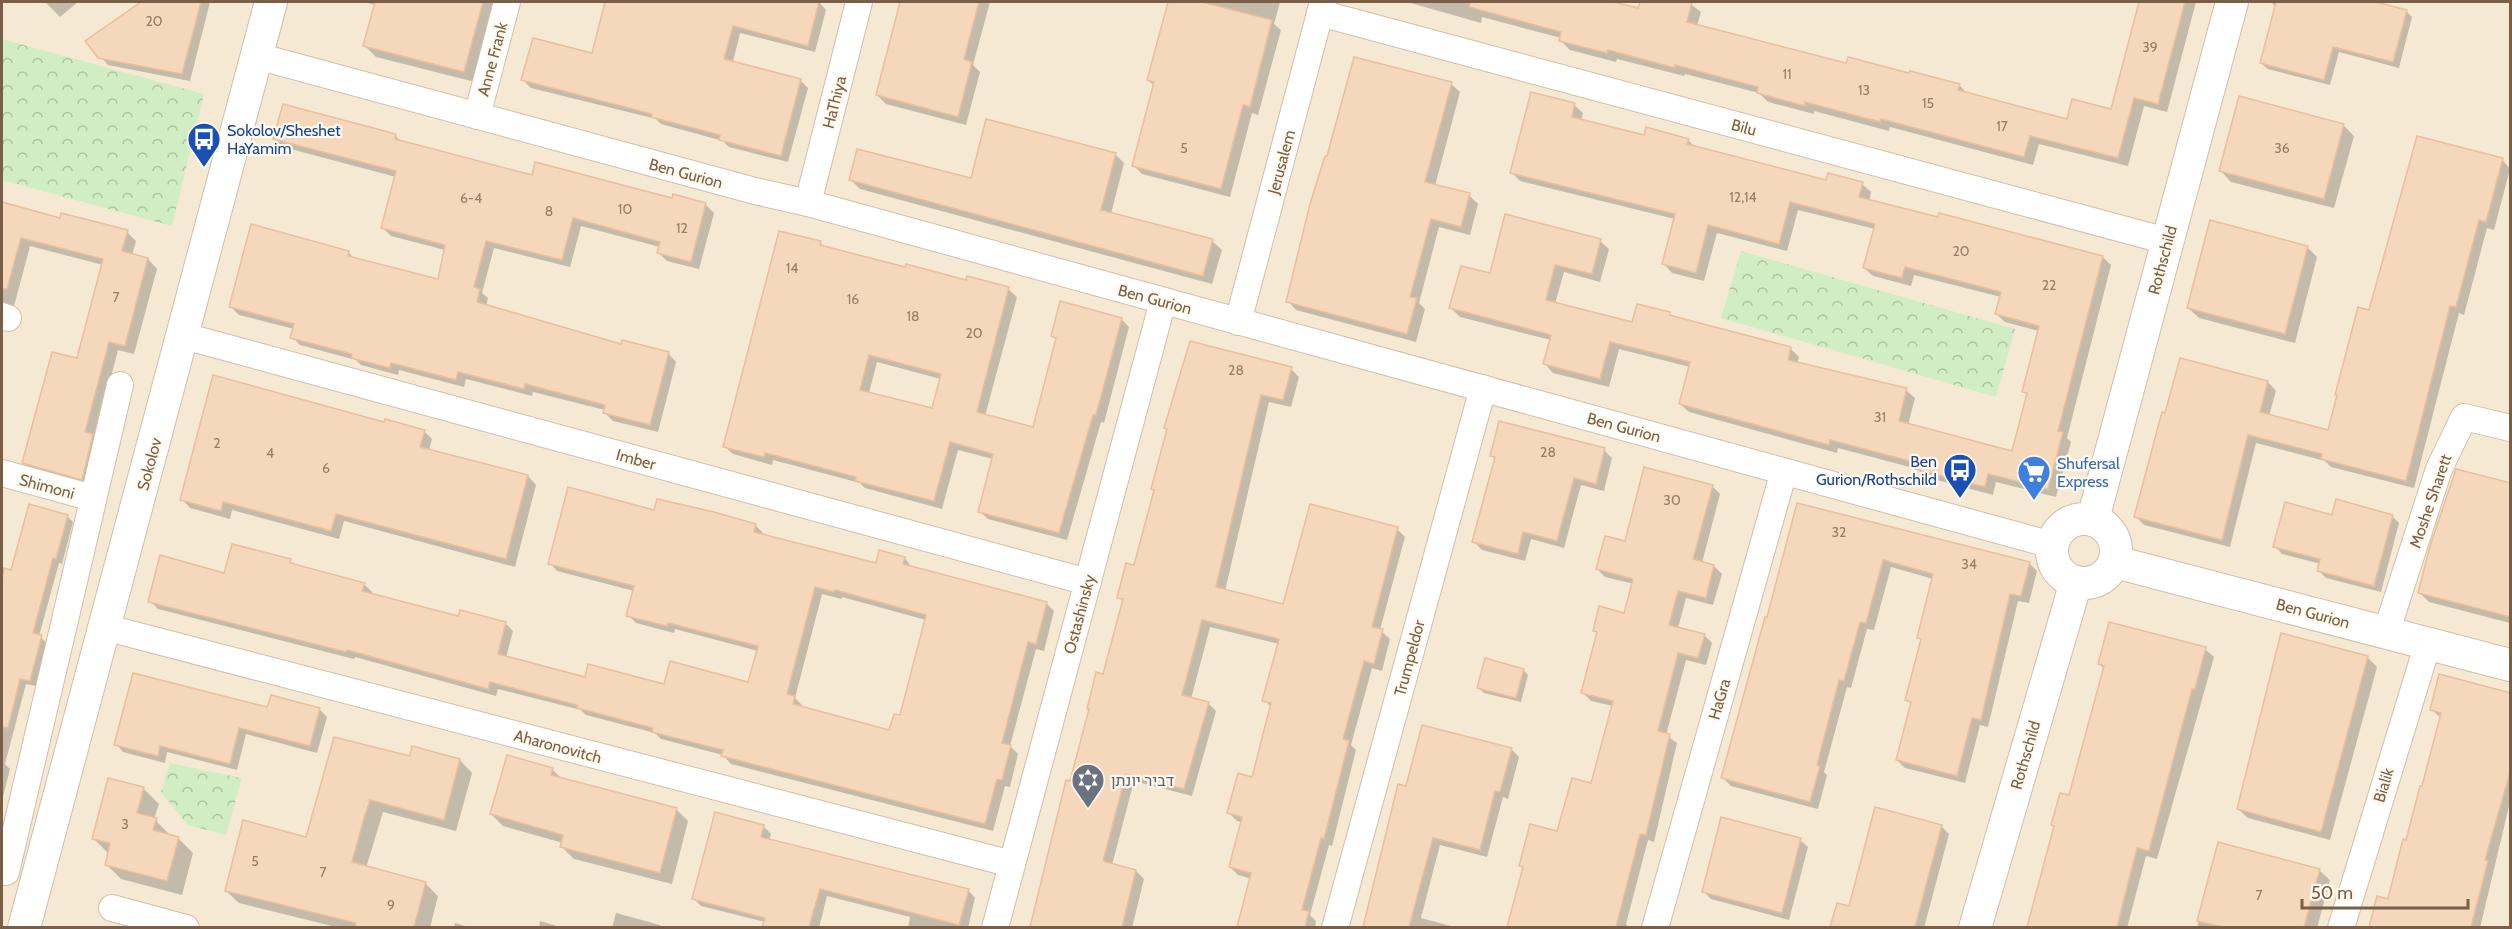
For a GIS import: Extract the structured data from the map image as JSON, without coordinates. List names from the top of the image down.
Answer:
{
  "streets": {
    "street": [
      "Anne Frank",
      "HaThiya",
      "Bilu",
      "Jerusalem",
      "Ben Gurion",
      "Rothschild",
      "Imber",
      "Sokolov",
      "Shimoni",
      "Moshe Sharett",
      "Ostashinsky",
      "Trumpeldor",
      "HaGra",
      "Aharonovitch",
      "Bialik"
    ]
  },
  "crossings": [
    ["Anne Frank", "Ben Gurion"],
    ["HaThiya", "Ben Gurion"],
    ["Bilu", "Jerusalem"],
    ["Bilu", "Rothschild"],
    ["Jerusalem", "Ben Gurion"],
    ["Ben Gurion", "Rothschild"],
    ["Ben Gurion", "Sokolov"],
    ["Ben Gurion", "Moshe Sharett"],
    ["Ben Gurion", "Ostashinsky"],
    ["Ben Gurion", "Trumpeldor"],
    ["Ben Gurion", "HaGra"],
    ["Ben Gurion", "Bialik"],
    ["Imber", "Sokolov"],
    ["Imber", "Ostashinsky"],
    ["Sokolov", "Aharonovitch"],
    ["Ostashinsky", "Aharonovitch"]
  ],
  "places": {
    "bus stop": ["Sokolov/Sheshet HaYamim", "Ben Gurion/Rothschild"],
    "supermarket": ["Shufersal Express"],
    "synagogue": ["דביר יונתן"]
  },
  "house_numbers": [
    "20",
    "39",
    "11",
    "13",
    "15",
    "17",
    "5",
    "36",
    "12,14",
    "6-4",
    "10",
    "8",
    "12",
    "20",
    "14",
    "22",
    "7",
    "16",
    "18",
    "20",
    "28",
    "31",
    "2",
    "28",
    "4",
    "6",
    "30",
    "32",
    "34",
    "3",
    "5",
    "7",
    "7",
    "9"
  ],
  "scale_bar": "50 m"
}
